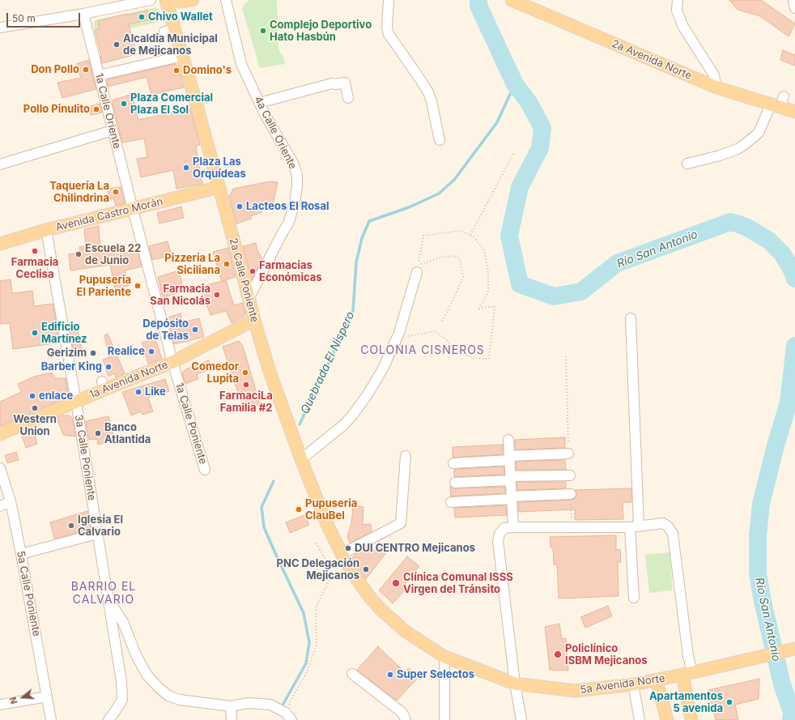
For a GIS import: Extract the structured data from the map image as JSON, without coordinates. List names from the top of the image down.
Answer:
{
  "streets": {
    "main road": [
      "2a Avenida Norte",
      "Avenida Castro Morán",
      "2a Calle Poniente",
      "1a Avenida Norte",
      "5a Avenida Norte"
    ],
    "street": [
      "1a Calle Oriente",
      "4a Calle Oriente",
      "1a Calle Poniente",
      "3a Calle Poniente",
      "5a Calle Poniente"
    ]
  },
  "crossings": [
    ["1a Calle Oriente", "Avenida Castro Morán"],
    ["1a Calle Oriente", "1a Calle Poniente"],
    ["4a Calle Oriente", "2a Calle Poniente"],
    ["Avenida Castro Morán", "2a Calle Poniente"],
    ["Avenida Castro Morán", "1a Calle Poniente"],
    ["Avenida Castro Morán", "3a Calle Poniente"],
    ["2a Calle Poniente", "1a Avenida Norte"],
    ["2a Calle Poniente", "5a Avenida Norte"],
    ["1a Avenida Norte", "1a Calle Poniente"],
    ["1a Avenida Norte", "3a Calle Poniente"]
  ],
  "districts": ["COLONIA CISNEROS", "BARRIO EL CALVARIO"],
  "water": ["Río San Antonio", "Quebrada El Nispero"],
  "places": [
    "Chivo Wallet",
    "Complejo Deportivo Hato Hasbún",
    "Alcaldía Municipal de Mejicanos",
    "Don Pollo",
    "Domino's",
    "Plaza Comercial Plaza El Sol",
    "Pollo Pinulito",
    "Plaza Las Orquídeas",
    "Taquería La Chilindrina",
    "Lacteos El Rosal",
    "Farmacia Ceclisa",
    "Escuela 22 de Junio",
    "Pizzeria La Siciliana",
    "Farmacias Económicas",
    "Pupuseria El Pariente",
    "Farmacia San Nicolás",
    "Depósito de Telas",
    "Edificio Martínez",
    "Realice",
    "Gerizim",
    "Barber King",
    "Comedor Lupita",
    "FarmaciLa Familia #2",
    "Like",
    "enlace",
    "Western Union",
    "Banco Atlantida",
    "Pupuseria ClauBel",
    "Iglesia El Calvario",
    "DUI CENTRO Mejicanos",
    "PNC Delegación Mejicanos",
    "Clínica Comunal ISSS Virgen del Tránsito",
    "Policlínico ISBM Mejicanos",
    "Super Selectos",
    "Apartamentos 5 avenida"
  ],
  "scale_bar": "50 m",
  "north": "left"
}
